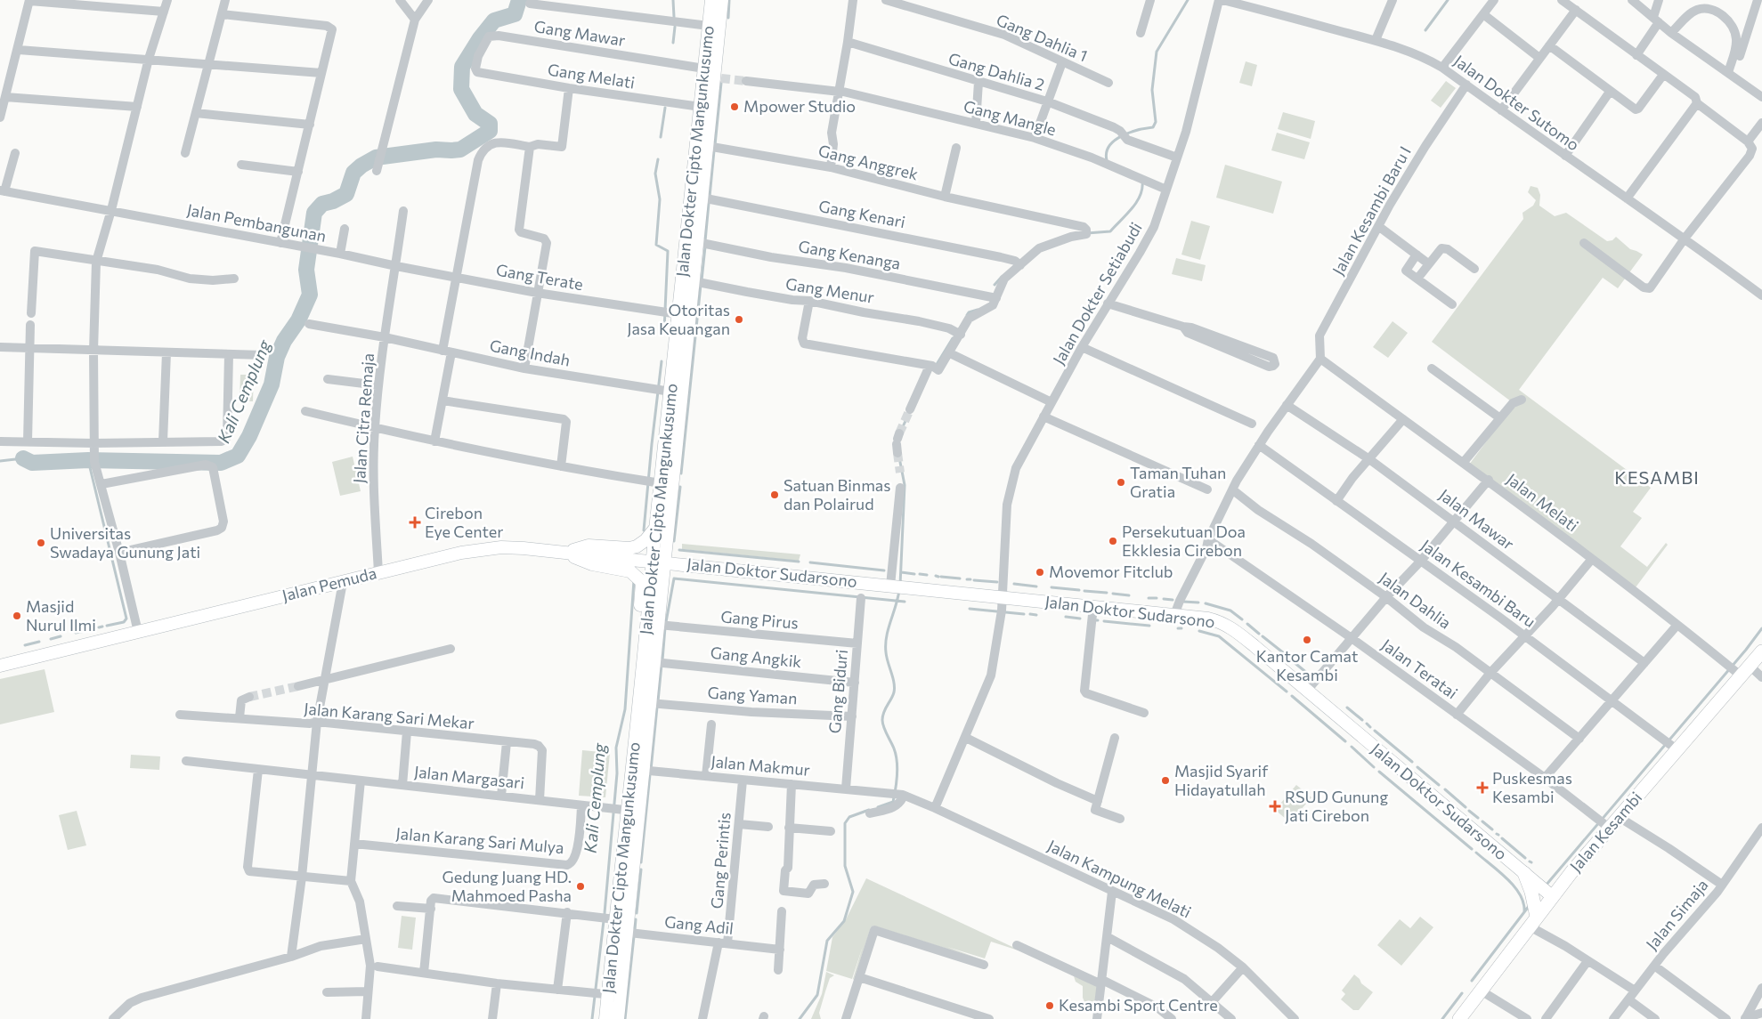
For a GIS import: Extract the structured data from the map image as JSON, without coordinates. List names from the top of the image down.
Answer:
{
  "streets": {
    "main road": [
      "Jalan Dokter Cipto Mangunkusumo",
      "Jalan Doktor Sudarsono",
      "Jalan Pemuda",
      "Jalan Kesambi"
    ],
    "street": [
      "Gang Mawar",
      "Gang Dahlia 1",
      "Gang Dahlia 2",
      "Gang Melati",
      "Jalan Dokter Sutomo",
      "Gang Mangle",
      "Gang Anggrek",
      "Jalan Kesambi Baru I",
      "Gang Kenari",
      "Jalan Pembangunan",
      "Gang Kenanga",
      "Gang Terate",
      "Gang Menur",
      "Jalan Dokter Setiabudi",
      "Gang Indah",
      "Jalan Citra Remaja",
      "Jalan Melati",
      "Jalan Mawar",
      "Jalan Kesambi Baru",
      "Jalan Dahlia",
      "Gang Pirus",
      "Gang Angkik",
      "Jalan Teratai",
      "Gang Biduri",
      "Gang Yaman",
      "Jalan Karang Sari Mekar",
      "Jalan Makmur",
      "Jalan Margasari",
      "Jalan Karang Sari Mulya",
      "Gang Perintis",
      "Jalan Kampung Melati",
      "Jalan Simaja",
      "Gang Adil"
    ]
  },
  "crossings": [
    ["Gang Mawar", "Gang Melati"],
    ["Gang Mawar", "Jalan Dokter Cipto Mangunkusumo"],
    ["Gang Dahlia 2", "Jalan Dokter Setiabudi"],
    ["Gang Melati", "Jalan Dokter Cipto Mangunkusumo"],
    ["Jalan Dokter Sutomo", "Jalan Kesambi Baru I"],
    ["Jalan Dokter Sutomo", "Jalan Dokter Setiabudi"],
    ["Gang Mangle", "Jalan Dokter Setiabudi"],
    ["Jalan Dokter Cipto Mangunkusumo", "Gang Anggrek"],
    ["Jalan Dokter Cipto Mangunkusumo", "Gang Kenari"],
    ["Jalan Dokter Cipto Mangunkusumo", "Gang Kenanga"],
    ["Jalan Dokter Cipto Mangunkusumo", "Gang Terate"],
    ["Jalan Dokter Cipto Mangunkusumo", "Gang Menur"],
    ["Jalan Dokter Cipto Mangunkusumo", "Gang Indah"],
    ["Jalan Dokter Cipto Mangunkusumo", "Jalan Doktor Sudarsono"],
    ["Jalan Dokter Cipto Mangunkusumo", "Jalan Pemuda"],
    ["Jalan Dokter Cipto Mangunkusumo", "Gang Pirus"],
    ["Jalan Dokter Cipto Mangunkusumo", "Gang Angkik"],
    ["Jalan Dokter Cipto Mangunkusumo", "Gang Yaman"],
    ["Jalan Dokter Cipto Mangunkusumo", "Jalan Makmur"],
    ["Jalan Dokter Cipto Mangunkusumo", "Jalan Margasari"],
    ["Jalan Dokter Cipto Mangunkusumo", "Gang Adil"],
    ["Gang Anggrek", "Gang Kenari"],
    ["Jalan Kesambi Baru I", "Jalan Melati"],
    ["Jalan Pembangunan", "Gang Terate"],
    ["Jalan Pembangunan", "Jalan Citra Remaja"],
    ["Gang Terate", "Jalan Citra Remaja"],
    ["Jalan Dokter Setiabudi", "Jalan Doktor Sudarsono"],
    ["Gang Indah", "Jalan Citra Remaja"],
    ["Jalan Citra Remaja", "Jalan Pemuda"],
    ["Jalan Melati", "Jalan Kesambi"],
    ["Jalan Doktor Sudarsono", "Jalan Pemuda"],
    ["Jalan Doktor Sudarsono", "Gang Biduri"],
    ["Jalan Kesambi Baru", "Jalan Kesambi"],
    ["Gang Pirus", "Gang Biduri"],
    ["Gang Angkik", "Gang Biduri"],
    ["Jalan Teratai", "Jalan Kesambi"],
    ["Gang Biduri", "Gang Yaman"],
    ["Gang Biduri", "Jalan Makmur"],
    ["Jalan Karang Sari Mekar", "Jalan Margasari"],
    ["Jalan Makmur", "Gang Perintis"],
    ["Jalan Makmur", "Jalan Kampung Melati"],
    ["Jalan Margasari", "Jalan Karang Sari Mulya"],
    ["Gang Perintis", "Gang Adil"]
  ],
  "districts": ["KESAMBI"],
  "water": ["Kali Cemplung"],
  "places": {
    "other": [
      "Mpower Studio",
      "Otoritas Jasa Keuangan",
      "Taman Tuhan Gratia",
      "Satuan Binmas dan Polairud",
      "Persekutuan Doa Ekklesia Cirebon",
      "Universitas Swadaya Gunung Jati",
      "Movemor Fitclub",
      "Masjid Nurul Ilmi",
      "Kantor Camat Kesambi",
      "Masjid Syarif Hidayatullah",
      "Gedung Juang HD. Mahmoed Pasha",
      "Kesambi Sport Centre"
    ],
    "health": ["Cirebon Eye Center", "Puskesmas Kesambi", "RSUD Gunung Jati Cirebon"]
  }
}
